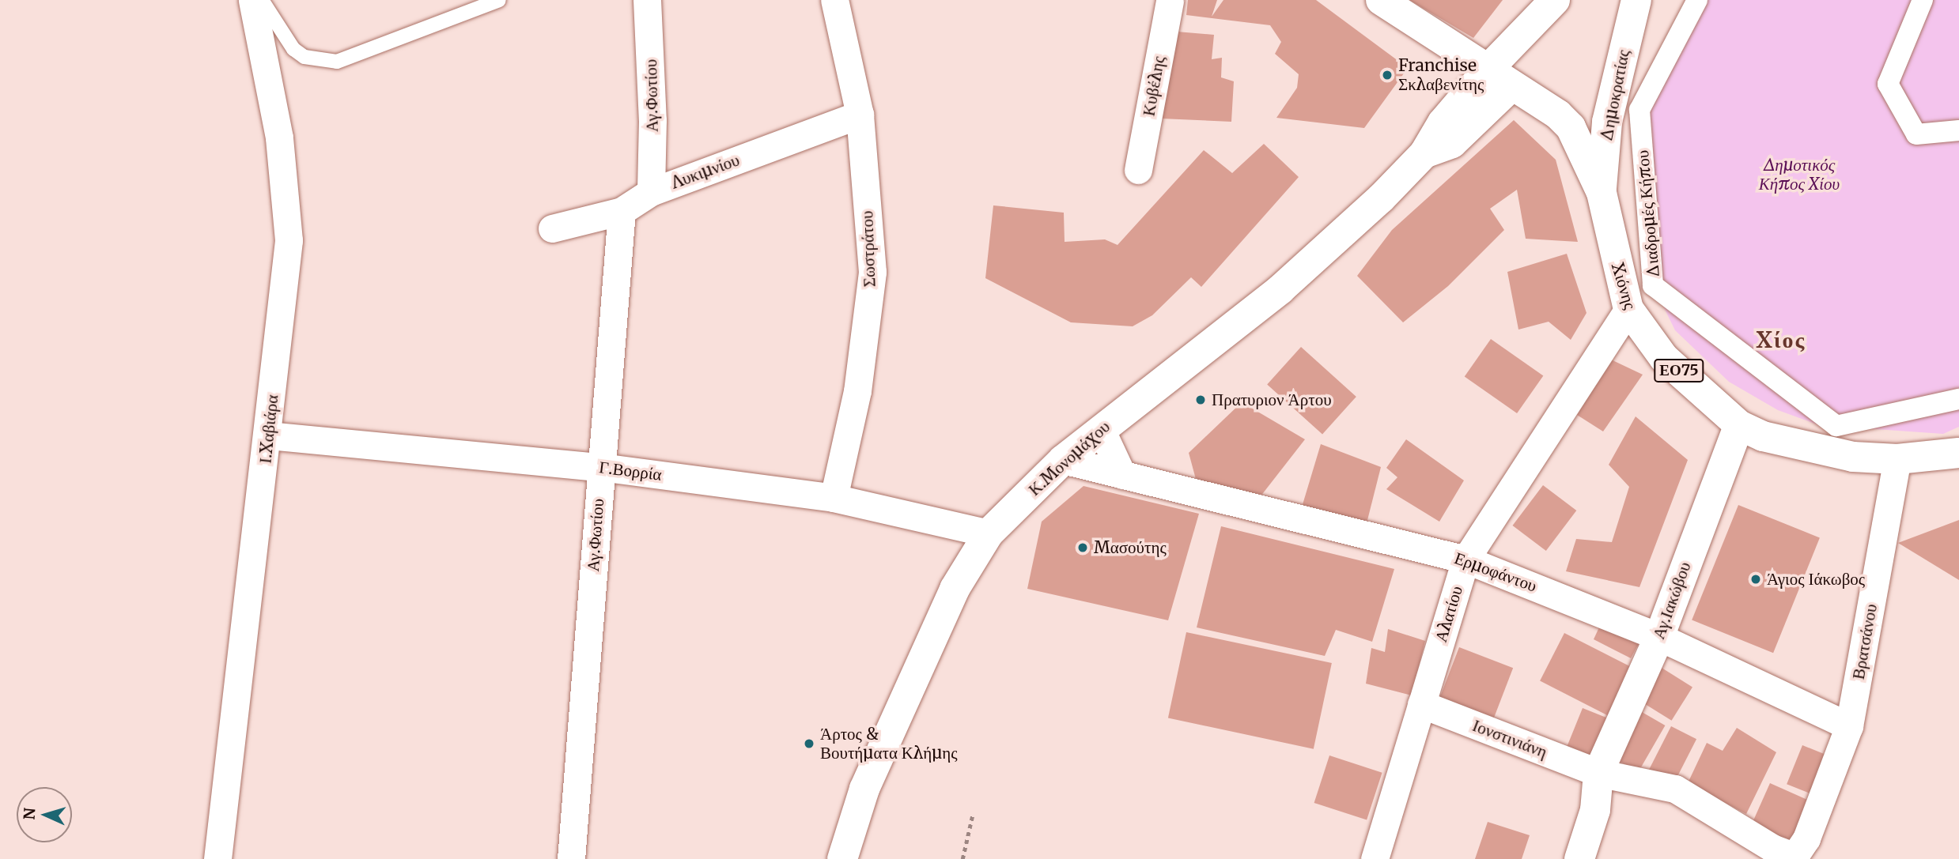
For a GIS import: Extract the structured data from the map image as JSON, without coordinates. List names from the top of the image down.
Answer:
{
  "streets": {
    "main road": [
      "Δημοκρατίας",
      "Χιόνης",
      "ΕΟ75",
      "Κ.Μονομάχου",
      "Αγ.Ιακώβου"
    ],
    "street": [
      "Κυβέλης",
      "Αγ.Φωτίου",
      "Λυκιμνίου",
      "Διαδρομές Κήπου",
      "Σωστράτου",
      "Ι.Χαβιάρα",
      "Γ.Βορρία",
      "Ερμοφάντου",
      "Αλατίου",
      "Βρατσάνου",
      "Ιονστινιάνη"
    ]
  },
  "crossings": [
    ["Αγ.Φωτίου", "Λυκιμνίου"],
    ["Αγ.Φωτίου", "Γ.Βορρία"],
    ["Δημοκρατίας", "Χιόνης"],
    ["Λυκιμνίου", "Σωστράτου"],
    ["Σωστράτου", "Γ.Βορρία"],
    ["Χιόνης", "ΕΟ75"],
    ["Χιόνης", "Κ.Μονομάχου"],
    ["Χιόνης", "Αγ.Ιακώβου"],
    ["Χιόνης", "Αλατίου"],
    ["Χιόνης", "Βρατσάνου"],
    ["ΕΟ75", "Κ.Μονομάχου"],
    ["ΕΟ75", "Βρατσάνου"],
    ["Ι.Χαβιάρα", "Γ.Βορρία"],
    ["Κ.Μονομάχου", "Γ.Βορρία"],
    ["Κ.Μονομάχου", "Ερμοφάντου"],
    ["Ερμοφάντου", "Αγ.Ιακώβου"],
    ["Ερμοφάντου", "Αλατίου"],
    ["Ερμοφάντου", "Βρατσάνου"],
    ["Αγ.Ιακώβου", "Ιονστινιάνη"],
    ["Αλατίου", "Ιονστινιάνη"],
    ["Βρατσάνου", "Ιονστινιάνη"]
  ],
  "districts": ["Χίος"],
  "parks": ["Δημοτικός Κήπος Χίου"],
  "places": [
    "Franchise Σκλαβενίτης",
    "Πρατυριον Άρτου",
    "Μασούτης",
    "Άγιος Ιάκωβος",
    "Άρτος & Βουτήματα Κλήμης"
  ],
  "north": "left"
}
